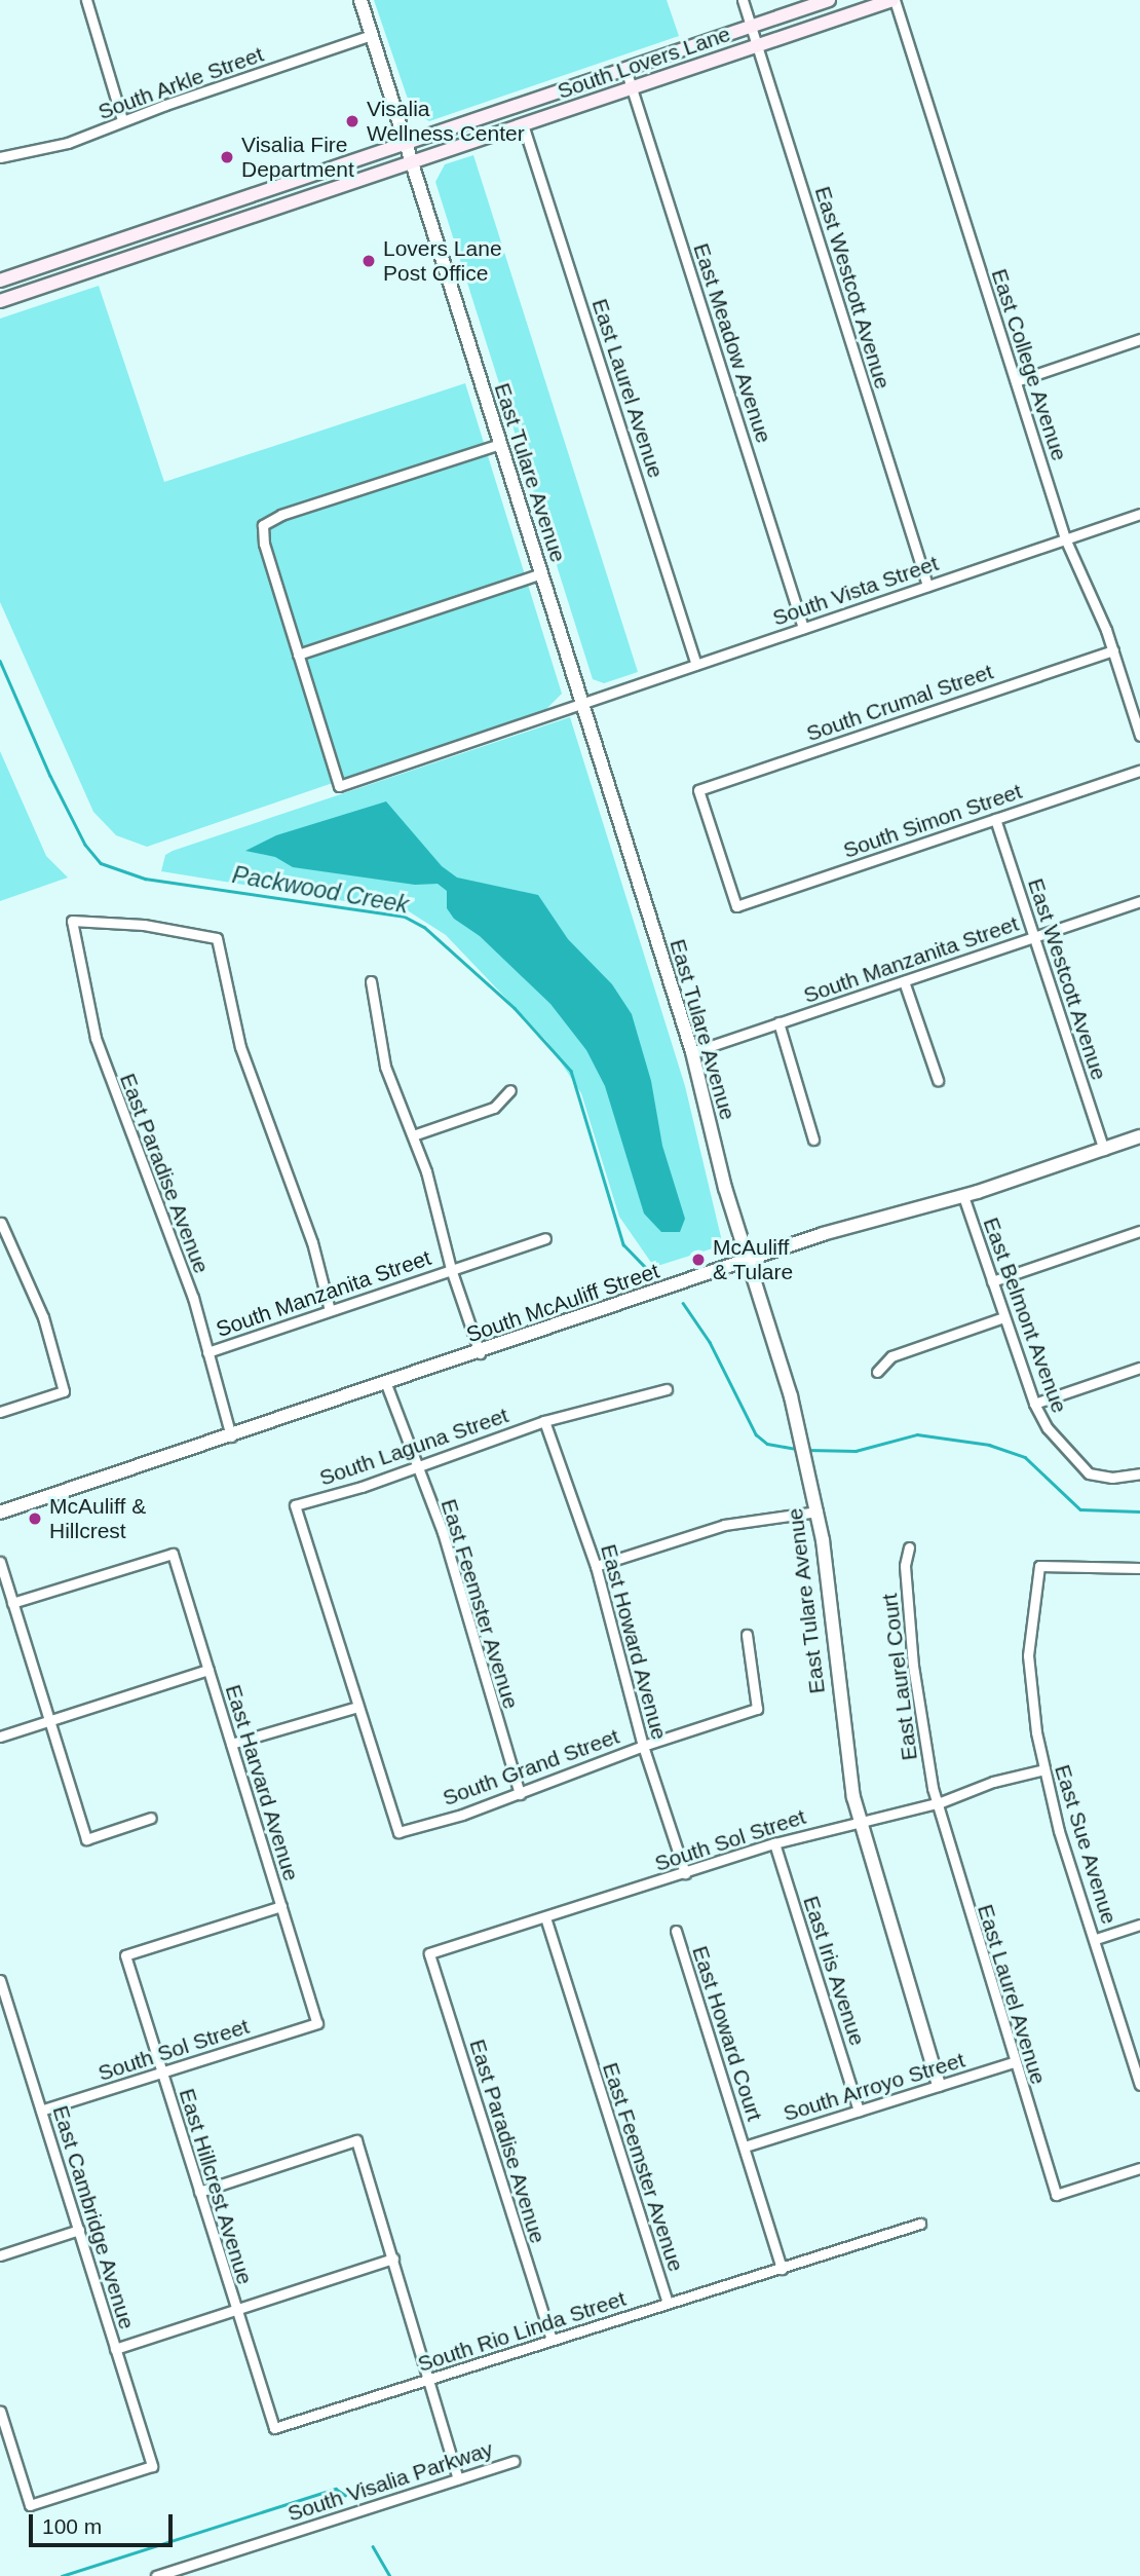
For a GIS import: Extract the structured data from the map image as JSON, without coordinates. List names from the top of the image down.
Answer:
{
  "streets": {
    "main road": ["South Lovers Lane"],
    "street": [
      "South Arkle Street",
      "East Westcott Avenue",
      "East Meadow Avenue",
      "East College Avenue",
      "East Laurel Avenue",
      "East Tulare Avenue",
      "South Vista Street",
      "South Crumal Street",
      "South Simon Street",
      "South Manzanita Street",
      "East Paradise Avenue",
      "South McAuliff Street",
      "East Belmont Avenue",
      "South Laguna Street",
      "East Feemster Avenue",
      "East Howard Avenue",
      "East Laurel Court",
      "South Grand Street",
      "East Harvard Avenue",
      "South Sol Street",
      "East Sue Avenue",
      "East Iris Avenue",
      "East Howard Court",
      "South Arroyo Street",
      "East Hillcrest Avenue",
      "East Cambridge Avenue",
      "South Rio Linda Street",
      "South Visalia Parkway"
    ]
  },
  "crossings": [
    ["South Lovers Lane", "East Westcott Avenue"],
    ["South Lovers Lane", "East Meadow Avenue"],
    ["South Lovers Lane", "East College Avenue"],
    ["South Lovers Lane", "East Laurel Avenue"],
    ["South Lovers Lane", "East Tulare Avenue"],
    ["South Arkle Street", "East Tulare Avenue"],
    ["East Westcott Avenue", "South Vista Street"],
    ["East Westcott Avenue", "South Simon Street"],
    ["East Westcott Avenue", "South Manzanita Street"],
    ["East Westcott Avenue", "South McAuliff Street"],
    ["East Meadow Avenue", "South Vista Street"],
    ["East College Avenue", "South Vista Street"],
    ["East College Avenue", "South Crumal Street"],
    ["East Laurel Avenue", "South Vista Street"],
    ["East Laurel Avenue", "East Laurel Court"],
    ["East Laurel Avenue", "South Sol Street"],
    ["East Laurel Avenue", "South Arroyo Street"],
    ["East Tulare Avenue", "South Vista Street"],
    ["East Tulare Avenue", "South Manzanita Street"],
    ["East Tulare Avenue", "South McAuliff Street"],
    ["East Tulare Avenue", "South Sol Street"],
    ["East Tulare Avenue", "South Arroyo Street"],
    ["South Crumal Street", "South Simon Street"],
    ["South Manzanita Street", "East Paradise Avenue"],
    ["East Paradise Avenue", "South McAuliff Street"],
    ["East Paradise Avenue", "South Sol Street"],
    ["East Paradise Avenue", "South Rio Linda Street"],
    ["South McAuliff Street", "East Belmont Avenue"],
    ["South McAuliff Street", "East Feemster Avenue"],
    ["South Laguna Street", "East Feemster Avenue"],
    ["South Laguna Street", "East Howard Avenue"],
    ["South Laguna Street", "South Grand Street"],
    ["East Feemster Avenue", "South Grand Street"],
    ["East Feemster Avenue", "South Sol Street"],
    ["East Feemster Avenue", "South Rio Linda Street"],
    ["East Howard Avenue", "South Grand Street"],
    ["East Howard Avenue", "South Sol Street"],
    ["East Laurel Court", "South Sol Street"],
    ["East Harvard Avenue", "South Sol Street"],
    ["East Harvard Avenue", "East Hillcrest Avenue"],
    ["South Sol Street", "East Sue Avenue"],
    ["South Sol Street", "East Iris Avenue"],
    ["South Sol Street", "East Hillcrest Avenue"],
    ["South Sol Street", "East Cambridge Avenue"],
    ["East Iris Avenue", "South Arroyo Street"],
    ["East Howard Court", "South Arroyo Street"],
    ["East Hillcrest Avenue", "South Rio Linda Street"]
  ],
  "water": ["Packwood Creek"],
  "places": [
    "Visalia Wellness Center",
    "Visalia Fire Department",
    "Lovers Lane Post Office",
    "McAuliff & Tulare",
    "McAuliff & Hillcrest"
  ],
  "scale_bar": "100 m"
}
